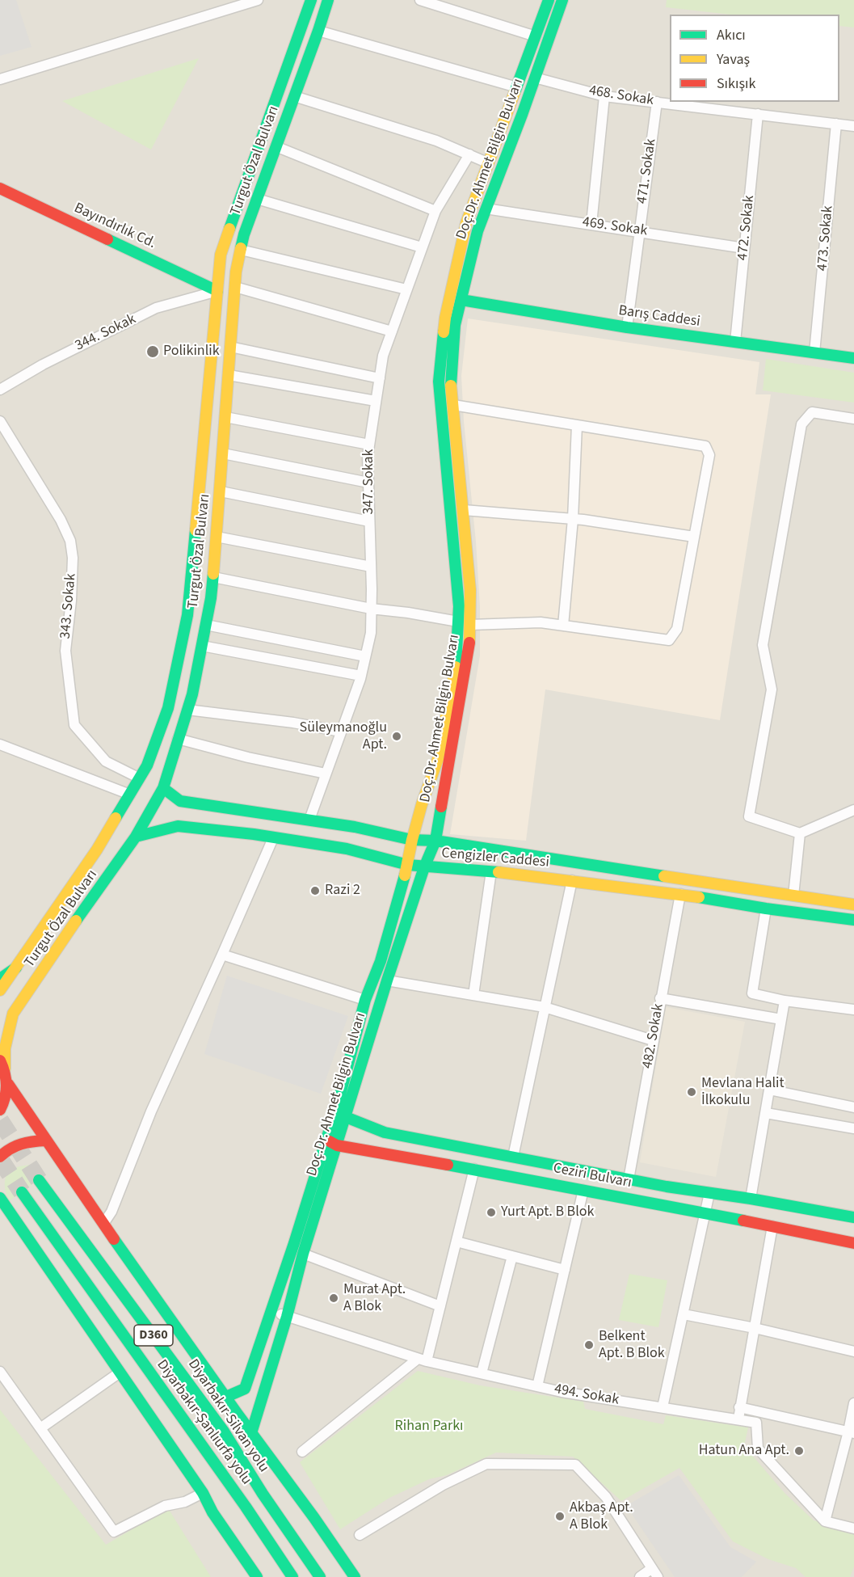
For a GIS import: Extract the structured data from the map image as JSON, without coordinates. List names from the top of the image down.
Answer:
{
  "streets": {
    "main road": [
      "Doç.Dr. Ahmet Bilgin Bulvarı",
      "Turgut Özal Bulvarı",
      "Bayındırlık Cd.",
      "Barış Caddesi",
      "Cengizler Caddesi",
      "Ceziri Bulvarı",
      "D360",
      "Diyarbakır-Silvan yolu",
      "Diyarbakır-Şanlıurfa yolu"
    ],
    "street": [
      "468. Sokak",
      "471. Sokak",
      "469. Sokak",
      "472. Sokak",
      "473. Sokak",
      "344. Sokak",
      "347. Sokak",
      "343. Sokak",
      "482. Sokak",
      "494. Sokak"
    ]
  },
  "crossings": [
    ["468. Sokak", "Doç.Dr. Ahmet Bilgin Bulvarı"],
    ["468. Sokak", "471. Sokak"],
    ["468. Sokak", "472. Sokak"],
    ["468. Sokak", "473. Sokak"],
    ["Doç.Dr. Ahmet Bilgin Bulvarı", "469. Sokak"],
    ["Doç.Dr. Ahmet Bilgin Bulvarı", "Barış Caddesi"],
    ["Doç.Dr. Ahmet Bilgin Bulvarı", "Cengizler Caddesi"],
    ["Doç.Dr. Ahmet Bilgin Bulvarı", "Ceziri Bulvarı"],
    ["Doç.Dr. Ahmet Bilgin Bulvarı", "494. Sokak"],
    ["Turgut Özal Bulvarı", "Bayındırlık Cd."],
    ["Turgut Özal Bulvarı", "344. Sokak"],
    ["Turgut Özal Bulvarı", "343. Sokak"],
    ["Turgut Özal Bulvarı", "Cengizler Caddesi"],
    ["471. Sokak", "469. Sokak"],
    ["471. Sokak", "Barış Caddesi"],
    ["Bayındırlık Cd.", "344. Sokak"],
    ["469. Sokak", "472. Sokak"],
    ["472. Sokak", "Barış Caddesi"],
    ["473. Sokak", "Barış Caddesi"],
    ["347. Sokak", "Cengizler Caddesi"],
    ["Cengizler Caddesi", "482. Sokak"],
    ["482. Sokak", "Ceziri Bulvarı"]
  ],
  "parks": ["Rihan Parkı"],
  "places": [
    "Polikinlik",
    "Süleymanoğlu Apt.",
    "Razi 2",
    "Mevlana Halit İlkokulu",
    "Yurt Apt. B Blok",
    "Murat Apt. A Blok",
    "Belkent Apt. B Blok",
    "Hatun Ana Apt.",
    "Akbaş Apt. A Blok"
  ],
  "legend": ["Akıcı", "Yavaş", "Sıkışık"]
}
